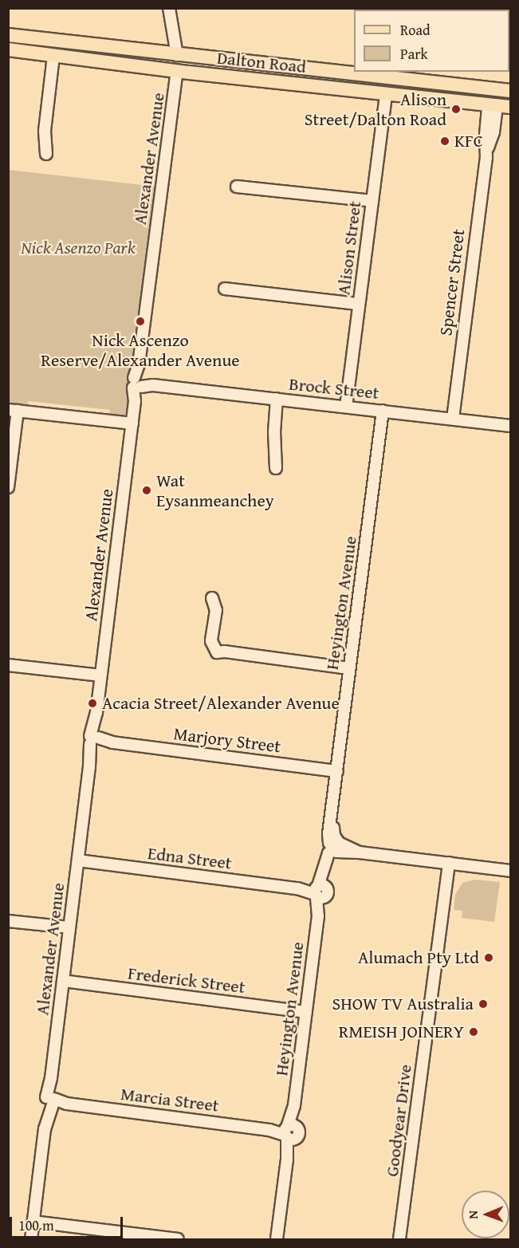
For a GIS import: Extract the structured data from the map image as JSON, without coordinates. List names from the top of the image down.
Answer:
{
  "streets": {
    "main road": ["Dalton Road", "Spencer Street"],
    "street": [
      "Alexander Avenue",
      "Alison Street",
      "Brock Street",
      "Heyington Avenue",
      "Marjory Street",
      "Edna Street",
      "Frederick Street",
      "Marcia Street",
      "Goodyear Drive"
    ]
  },
  "crossings": [
    ["Dalton Road", "Alexander Avenue"],
    ["Dalton Road", "Alison Street"],
    ["Dalton Road", "Spencer Street"],
    ["Alexander Avenue", "Brock Street"],
    ["Alexander Avenue", "Marjory Street"],
    ["Alexander Avenue", "Edna Street"],
    ["Alexander Avenue", "Frederick Street"],
    ["Alexander Avenue", "Marcia Street"],
    ["Alison Street", "Brock Street"],
    ["Spencer Street", "Brock Street"],
    ["Brock Street", "Heyington Avenue"],
    ["Heyington Avenue", "Marjory Street"],
    ["Heyington Avenue", "Edna Street"],
    ["Heyington Avenue", "Frederick Street"],
    ["Heyington Avenue", "Marcia Street"]
  ],
  "parks": ["Nick Asenzo Park"],
  "places": [
    "Alison Street/Dalton Road",
    "KFC",
    "Nick Ascenzo Reserve/Alexander Avenue",
    "Wat Eysanmeanchey",
    "Acacia Street/Alexander Avenue",
    "Alumach Pty Ltd",
    "SHOW TV Australia",
    "RMEISH JOINERY"
  ],
  "legend": ["Road", "Park"],
  "scale_bar": "100 m",
  "north": "left"
}
